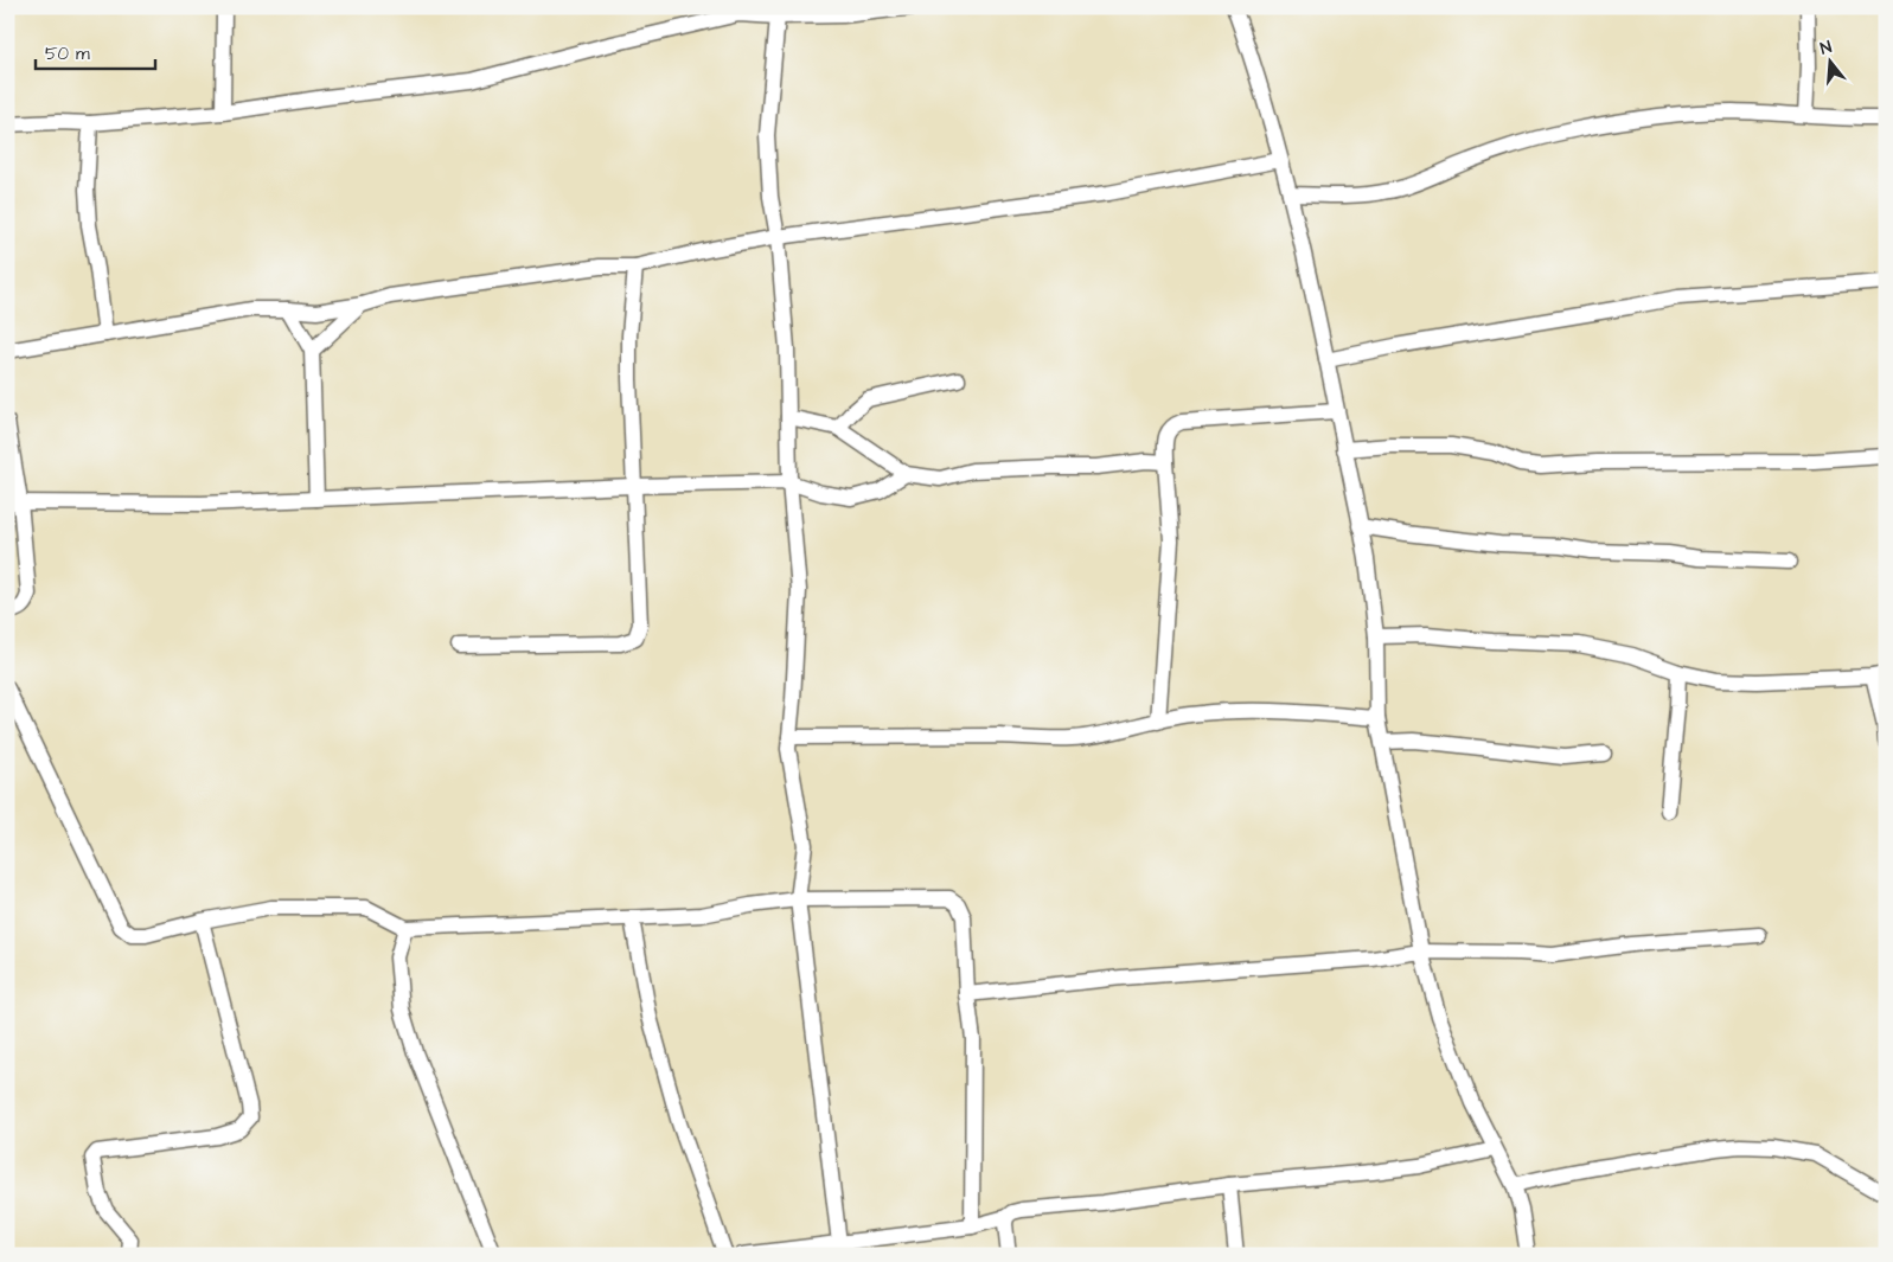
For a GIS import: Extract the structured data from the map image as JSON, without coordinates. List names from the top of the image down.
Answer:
{
  "scale_bar": "50 m",
  "north": "top"
}
